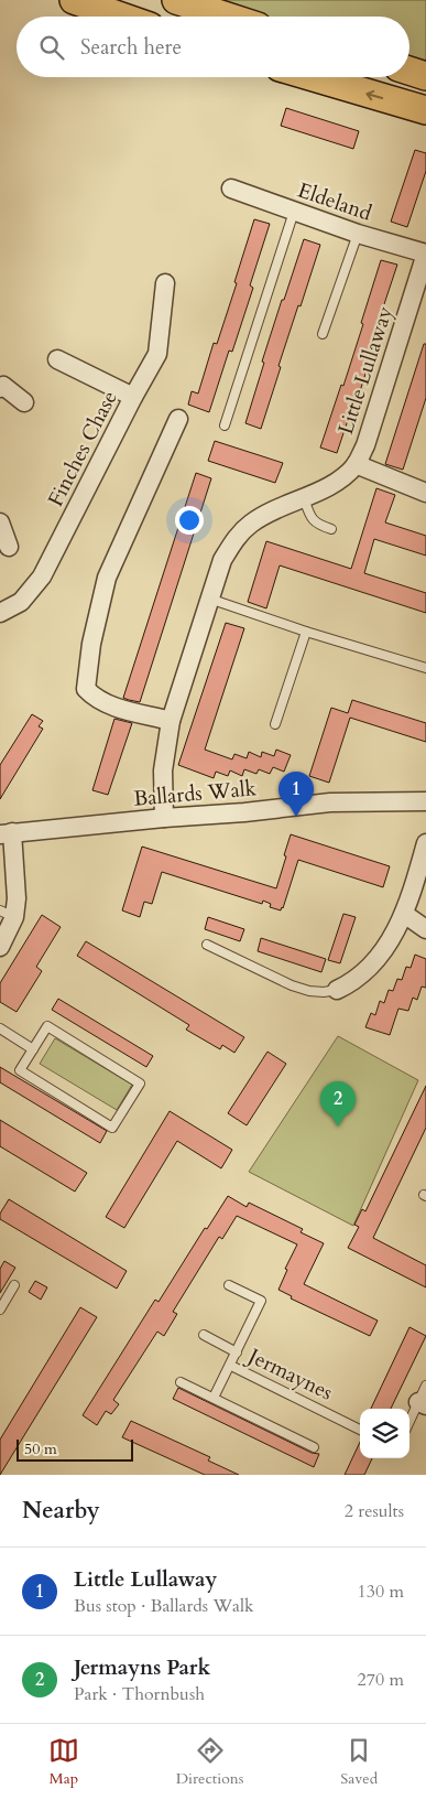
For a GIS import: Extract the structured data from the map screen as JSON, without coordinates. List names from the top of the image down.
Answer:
{
  "streets": {
    "street": [
      "Eldeland",
      "Little Lullaway",
      "Finches Chase",
      "Ballards Walk"
    ],
    "lane": ["Jermaynes"]
  },
  "crossings": [
    ["Eldeland", "Little Lullaway"],
    ["Little Lullaway", "Ballards Walk"]
  ],
  "scale_bar": "50 m",
  "page": {
    "search": "Search here",
    "pins": ["1", "2"],
    "scale": "50 m",
    "heading": ["Nearby", "2 results"],
    "list": [
      {
        "mark": "1",
        "name": "Little Lullaway",
        "note": "Bus stop · Ballards Walk",
        "value": "130 m"
      },
      {
        "mark": "2",
        "name": "Jermayns Park",
        "note": "Park · Thornbush",
        "value": "270 m"
      }
    ],
    "nav": ["Map", "Directions", "Saved"]
  }
}
